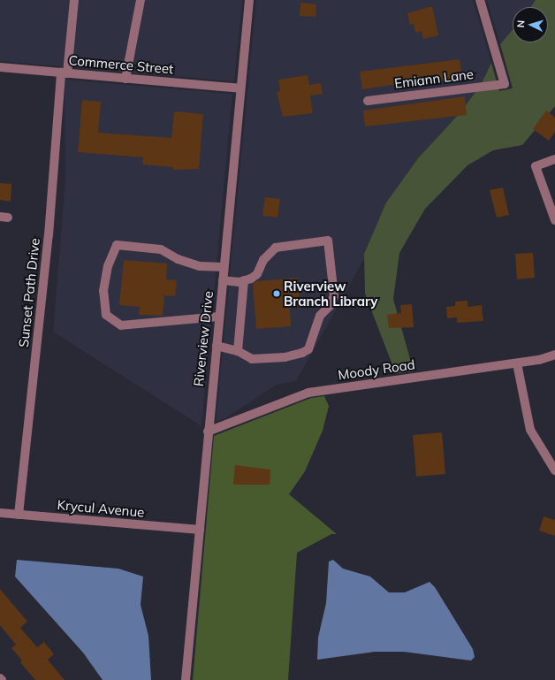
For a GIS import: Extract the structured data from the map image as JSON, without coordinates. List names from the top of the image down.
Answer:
{
  "streets": {
    "street": [
      "Commerce Street",
      "Emiann Lane",
      "Sunset Path Drive",
      "Riverview Drive",
      "Moody Road",
      "Krycul Avenue"
    ]
  },
  "crossings": [
    ["Commerce Street", "Sunset Path Drive"],
    ["Commerce Street", "Riverview Drive"],
    ["Sunset Path Drive", "Krycul Avenue"],
    ["Riverview Drive", "Moody Road"],
    ["Riverview Drive", "Krycul Avenue"]
  ],
  "places": ["Riverview Branch Library"],
  "north": "left"
}
